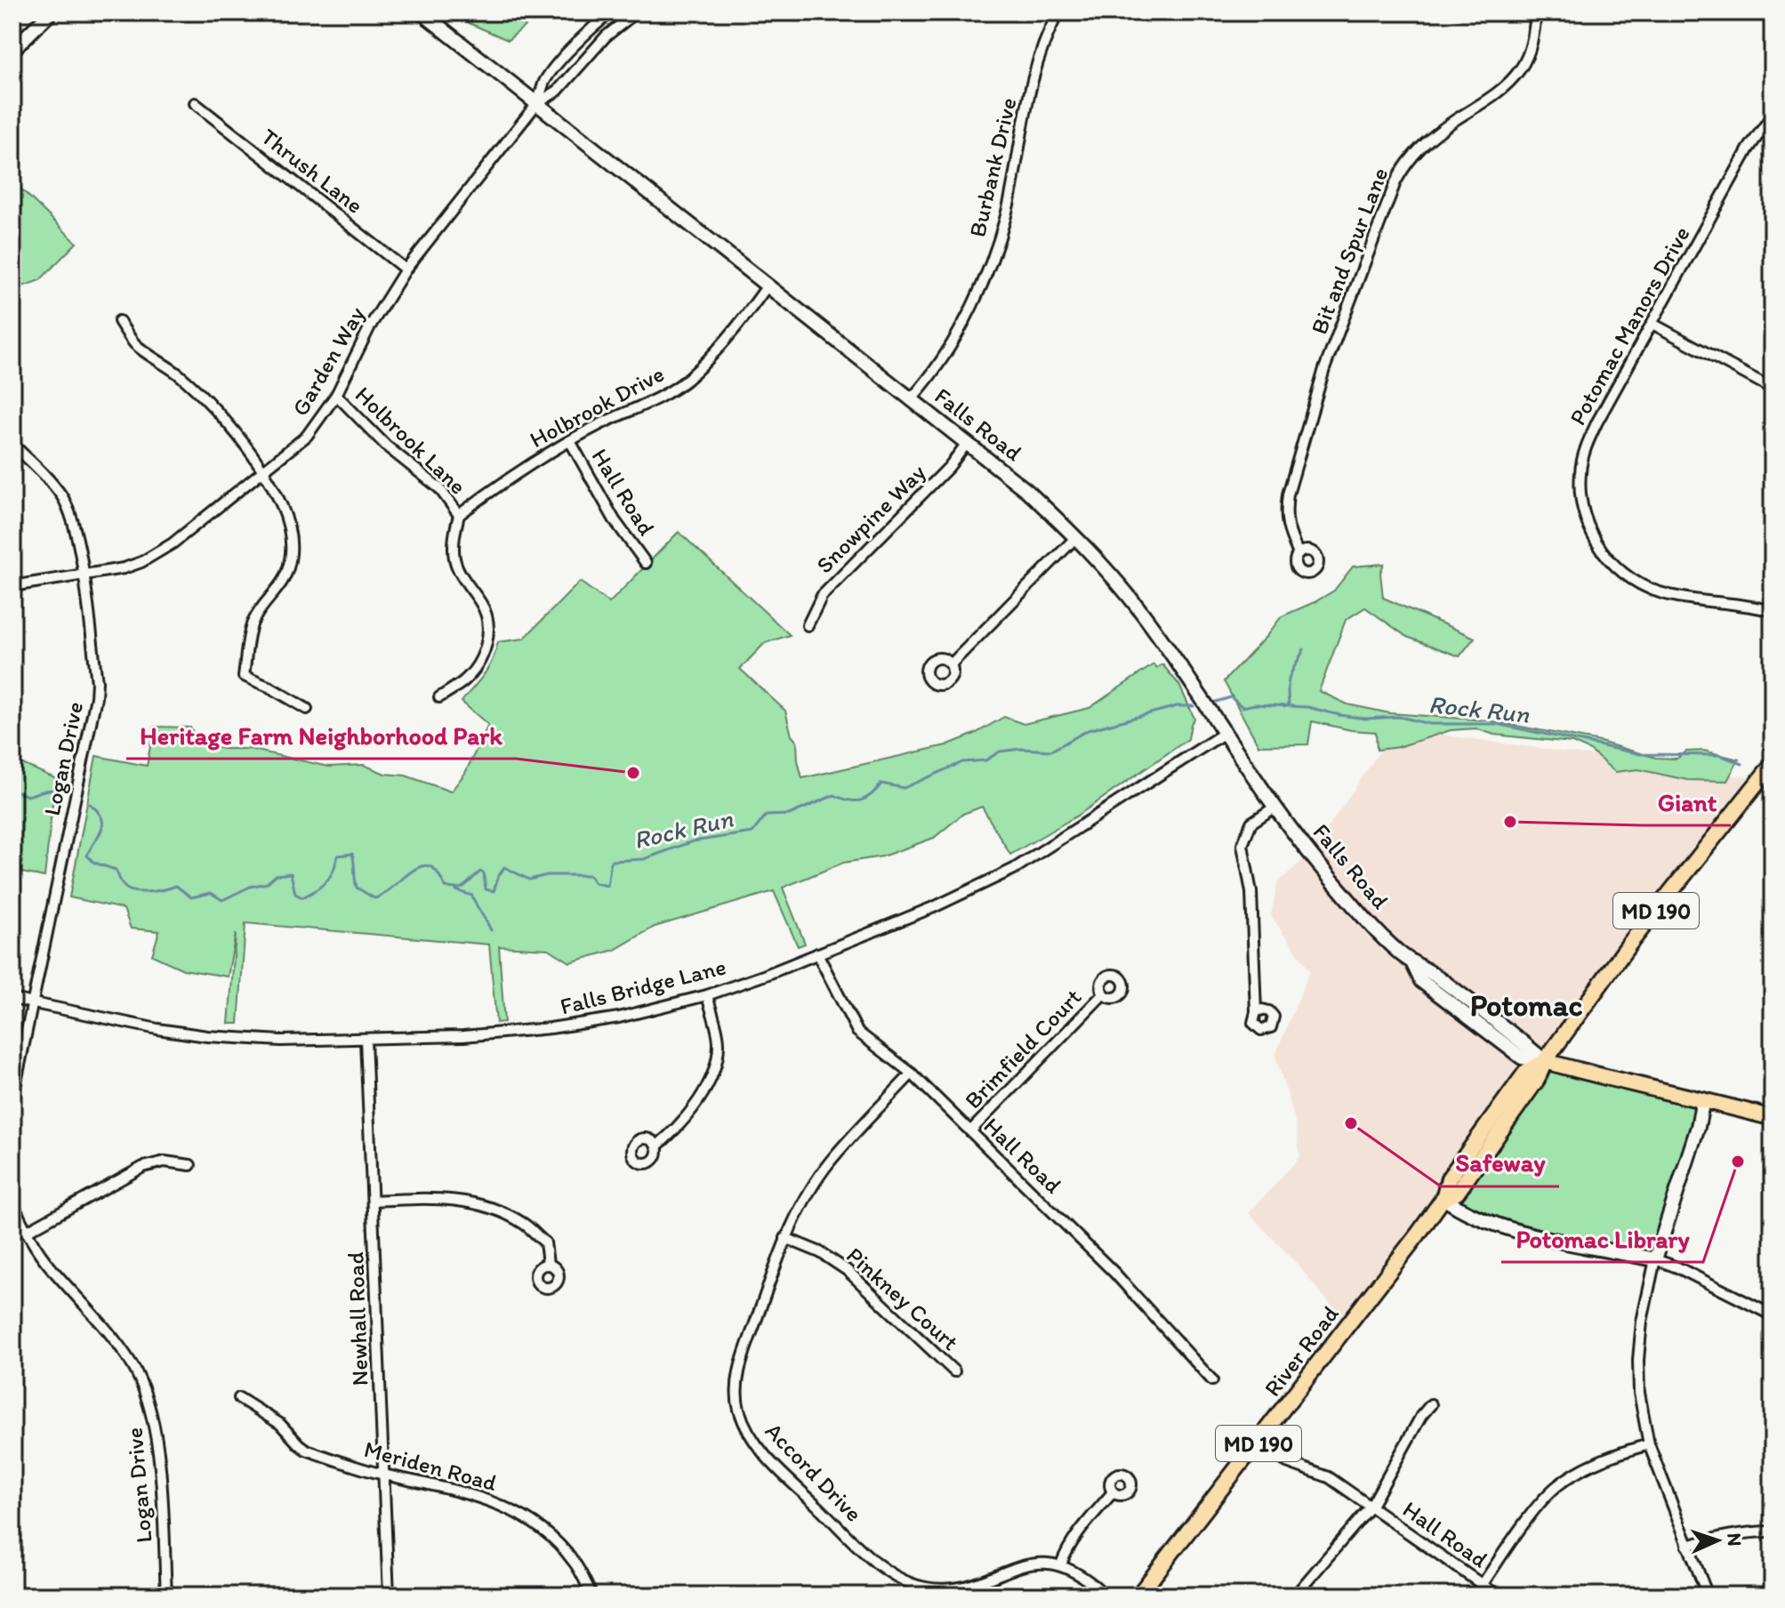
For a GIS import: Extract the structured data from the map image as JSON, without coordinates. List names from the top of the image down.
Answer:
{
  "streets": {
    "main road": ["Falls Road", "MD 190", "River Road"],
    "street": [
      "Burbank Drive",
      "Thrush Lane",
      "Bit and Spur Lane",
      "Potomac Manors Drive",
      "Garden Way",
      "Holbrook Drive",
      "Holbrook Lane",
      "Hall Road",
      "Snowpine Way",
      "Logan Drive",
      "Falls Bridge Lane",
      "Brimfield Court",
      "Pinkney Court",
      "Newhall Road",
      "Meriden Road",
      "Accord Drive"
    ]
  },
  "crossings": [
    ["Burbank Drive", "Falls Road"],
    ["Thrush Lane", "Garden Way"],
    ["Garden Way", "Falls Road"],
    ["Garden Way", "Holbrook Lane"],
    ["Garden Way", "Logan Drive"],
    ["Holbrook Drive", "Falls Road"],
    ["Holbrook Drive", "Holbrook Lane"],
    ["Holbrook Drive", "Hall Road"],
    ["Falls Road", "Snowpine Way"],
    ["Falls Road", "Falls Bridge Lane"],
    ["Falls Road", "River Road"],
    ["Hall Road", "Falls Bridge Lane"],
    ["Hall Road", "Brimfield Court"],
    ["Hall Road", "River Road"],
    ["Hall Road", "Accord Drive"],
    ["Logan Drive", "Falls Bridge Lane"],
    ["Falls Bridge Lane", "Newhall Road"],
    ["Pinkney Court", "Accord Drive"],
    ["Newhall Road", "Meriden Road"]
  ],
  "districts": ["Potomac"],
  "water": ["Rock Run"],
  "places": [
    "Heritage Farm Neighborhood Park",
    "Giant",
    "Safeway",
    "Potomac Library"
  ],
  "north": "right"
}
